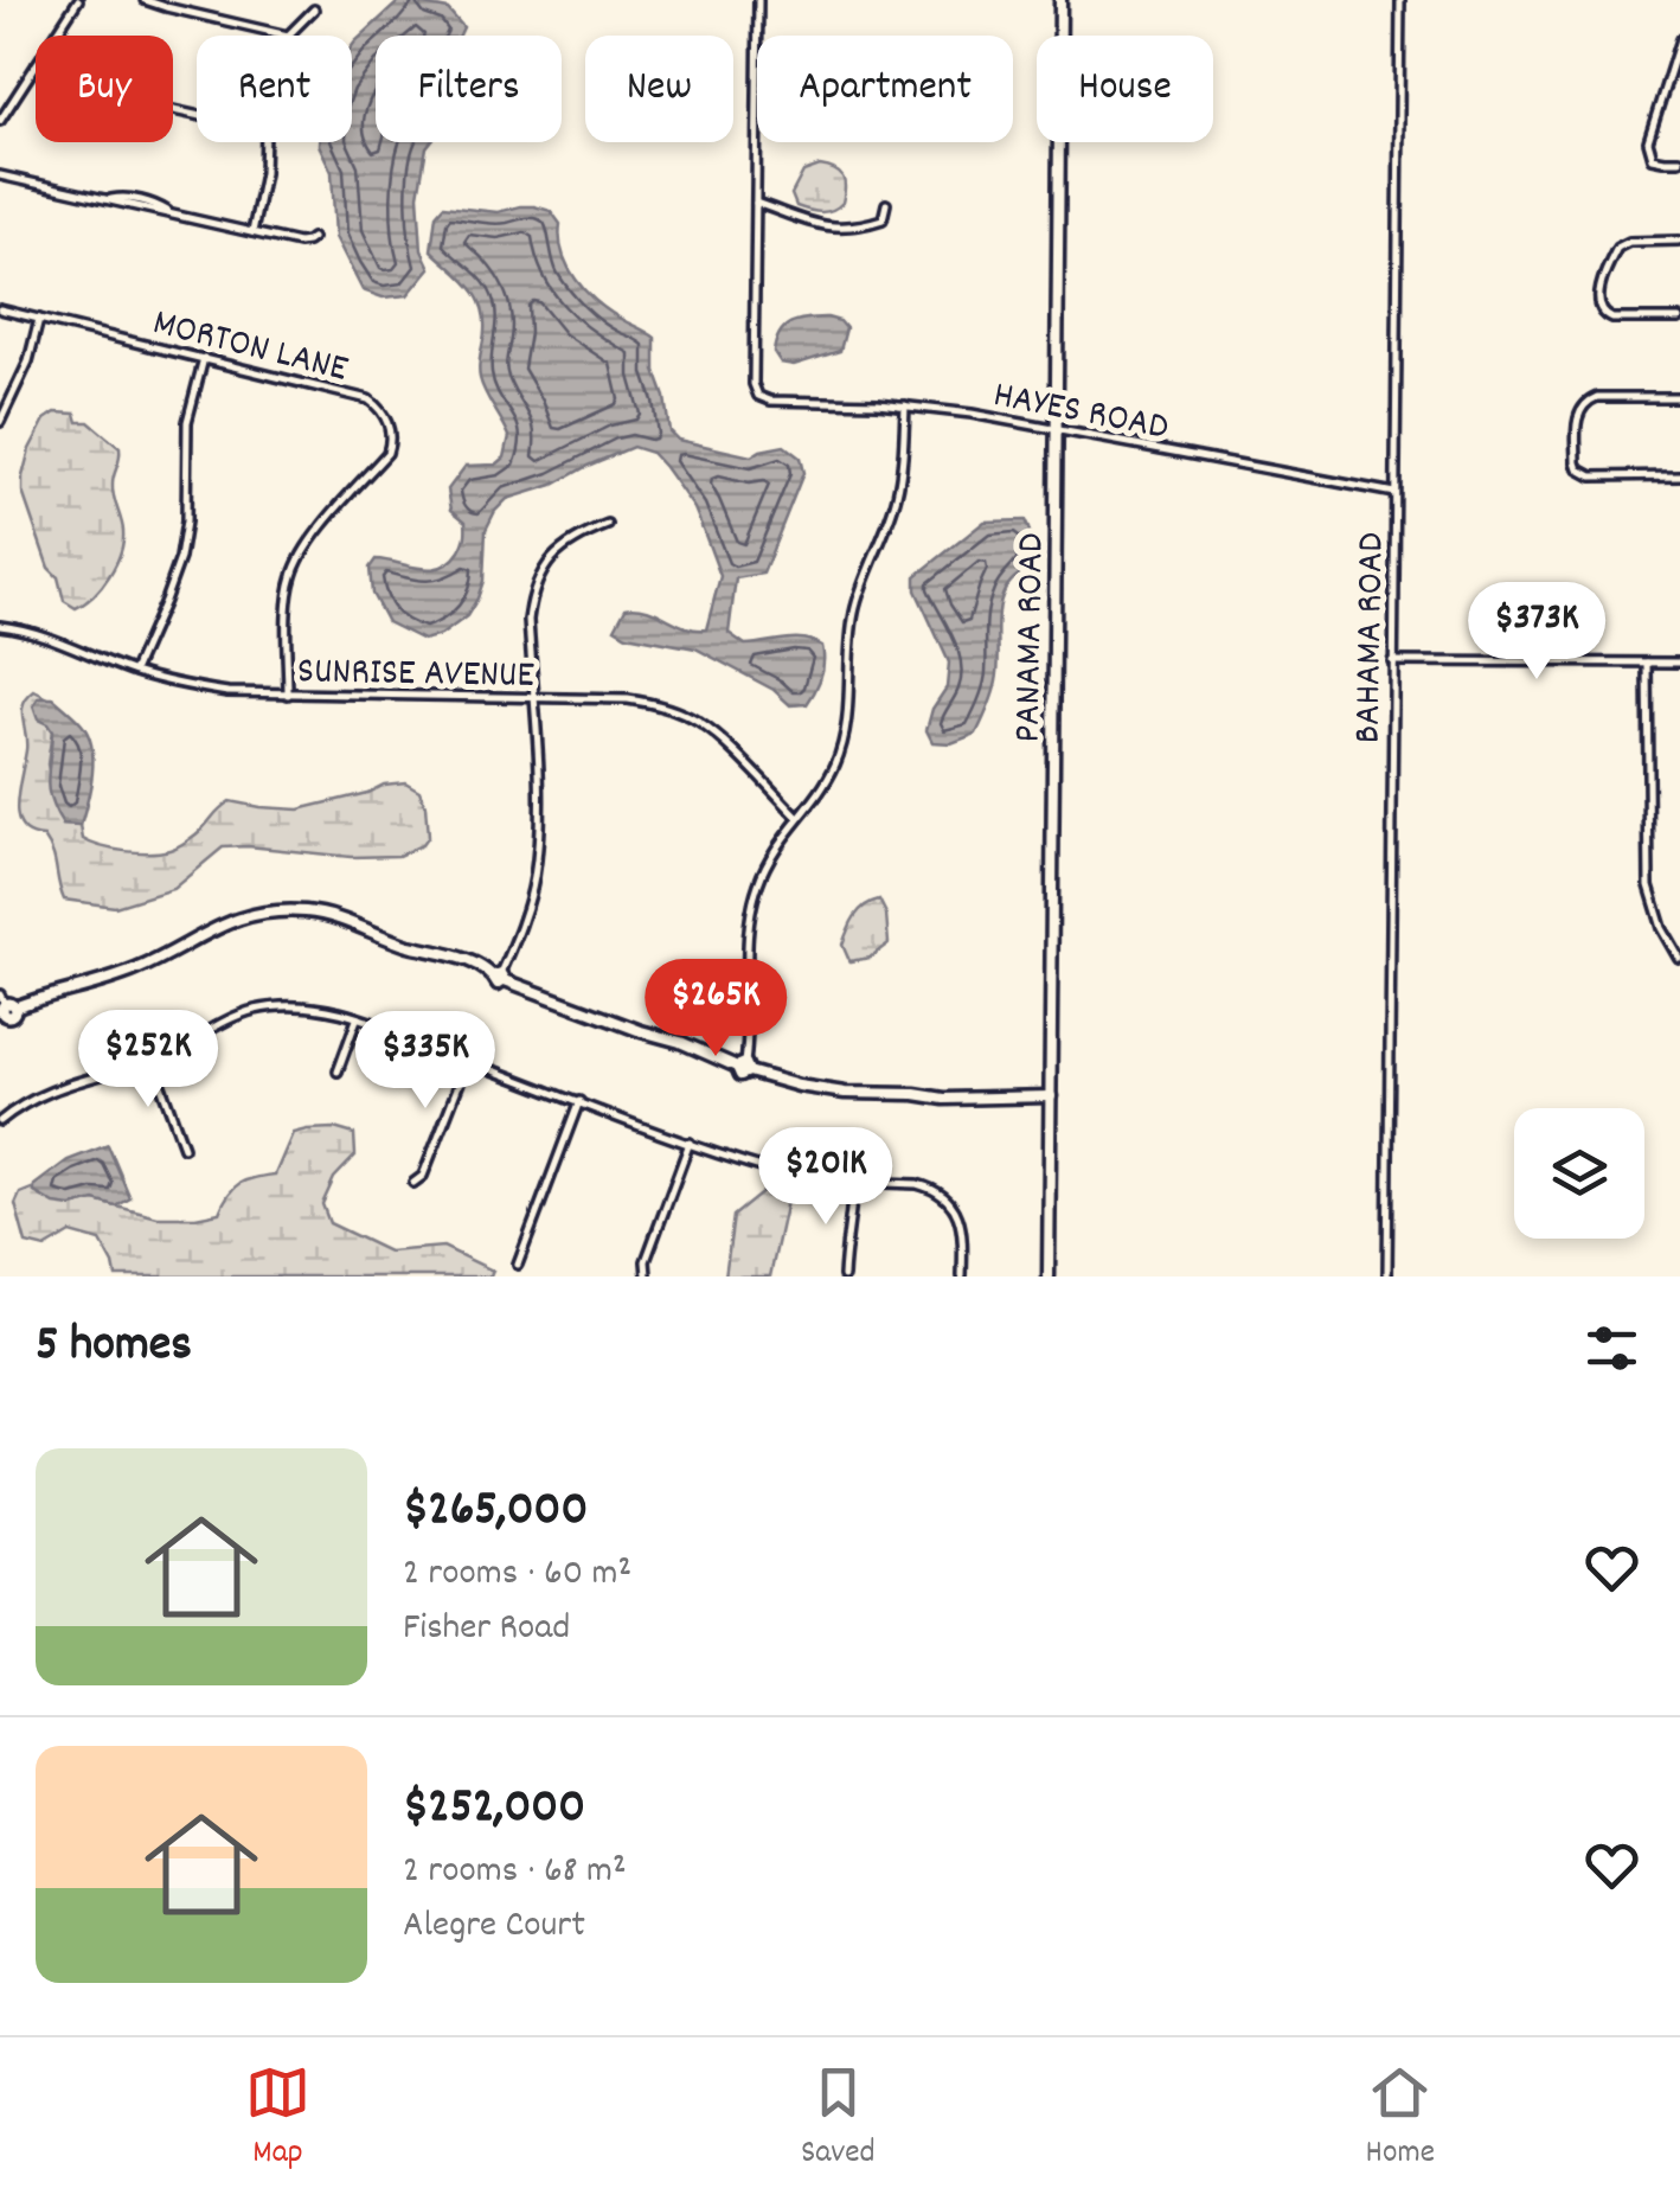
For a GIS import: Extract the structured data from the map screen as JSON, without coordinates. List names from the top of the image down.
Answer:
{
  "streets": {
    "street": [
      "MORTON LANE",
      "HAYES ROAD",
      "PANAMA ROAD",
      "BAHAMA ROAD",
      "SUNRISE AVENUE"
    ]
  },
  "crossings": [
    ["MORTON LANE", "SUNRISE AVENUE"],
    ["HAYES ROAD", "PANAMA ROAD"],
    ["HAYES ROAD", "BAHAMA ROAD"]
  ],
  "page": {
    "chip": [
      "Buy",
      "Rent",
      "Filters",
      "New",
      "Apartment",
      "House"
    ],
    "price": [
      "$373K",
      "$265K",
      "$252K",
      "$335K",
      "$201K"
    ],
    "heading": "5 homes",
    "list": [
      {
        "name": "$265,000",
        "note": "2 rooms · 60 m² · Fisher Road"
      },
      {
        "name": "$252,000",
        "note": "2 rooms · 68 m² · Alegre Court"
      }
    ],
    "tabs": ["Map", "Saved", "Home"]
  }
}
